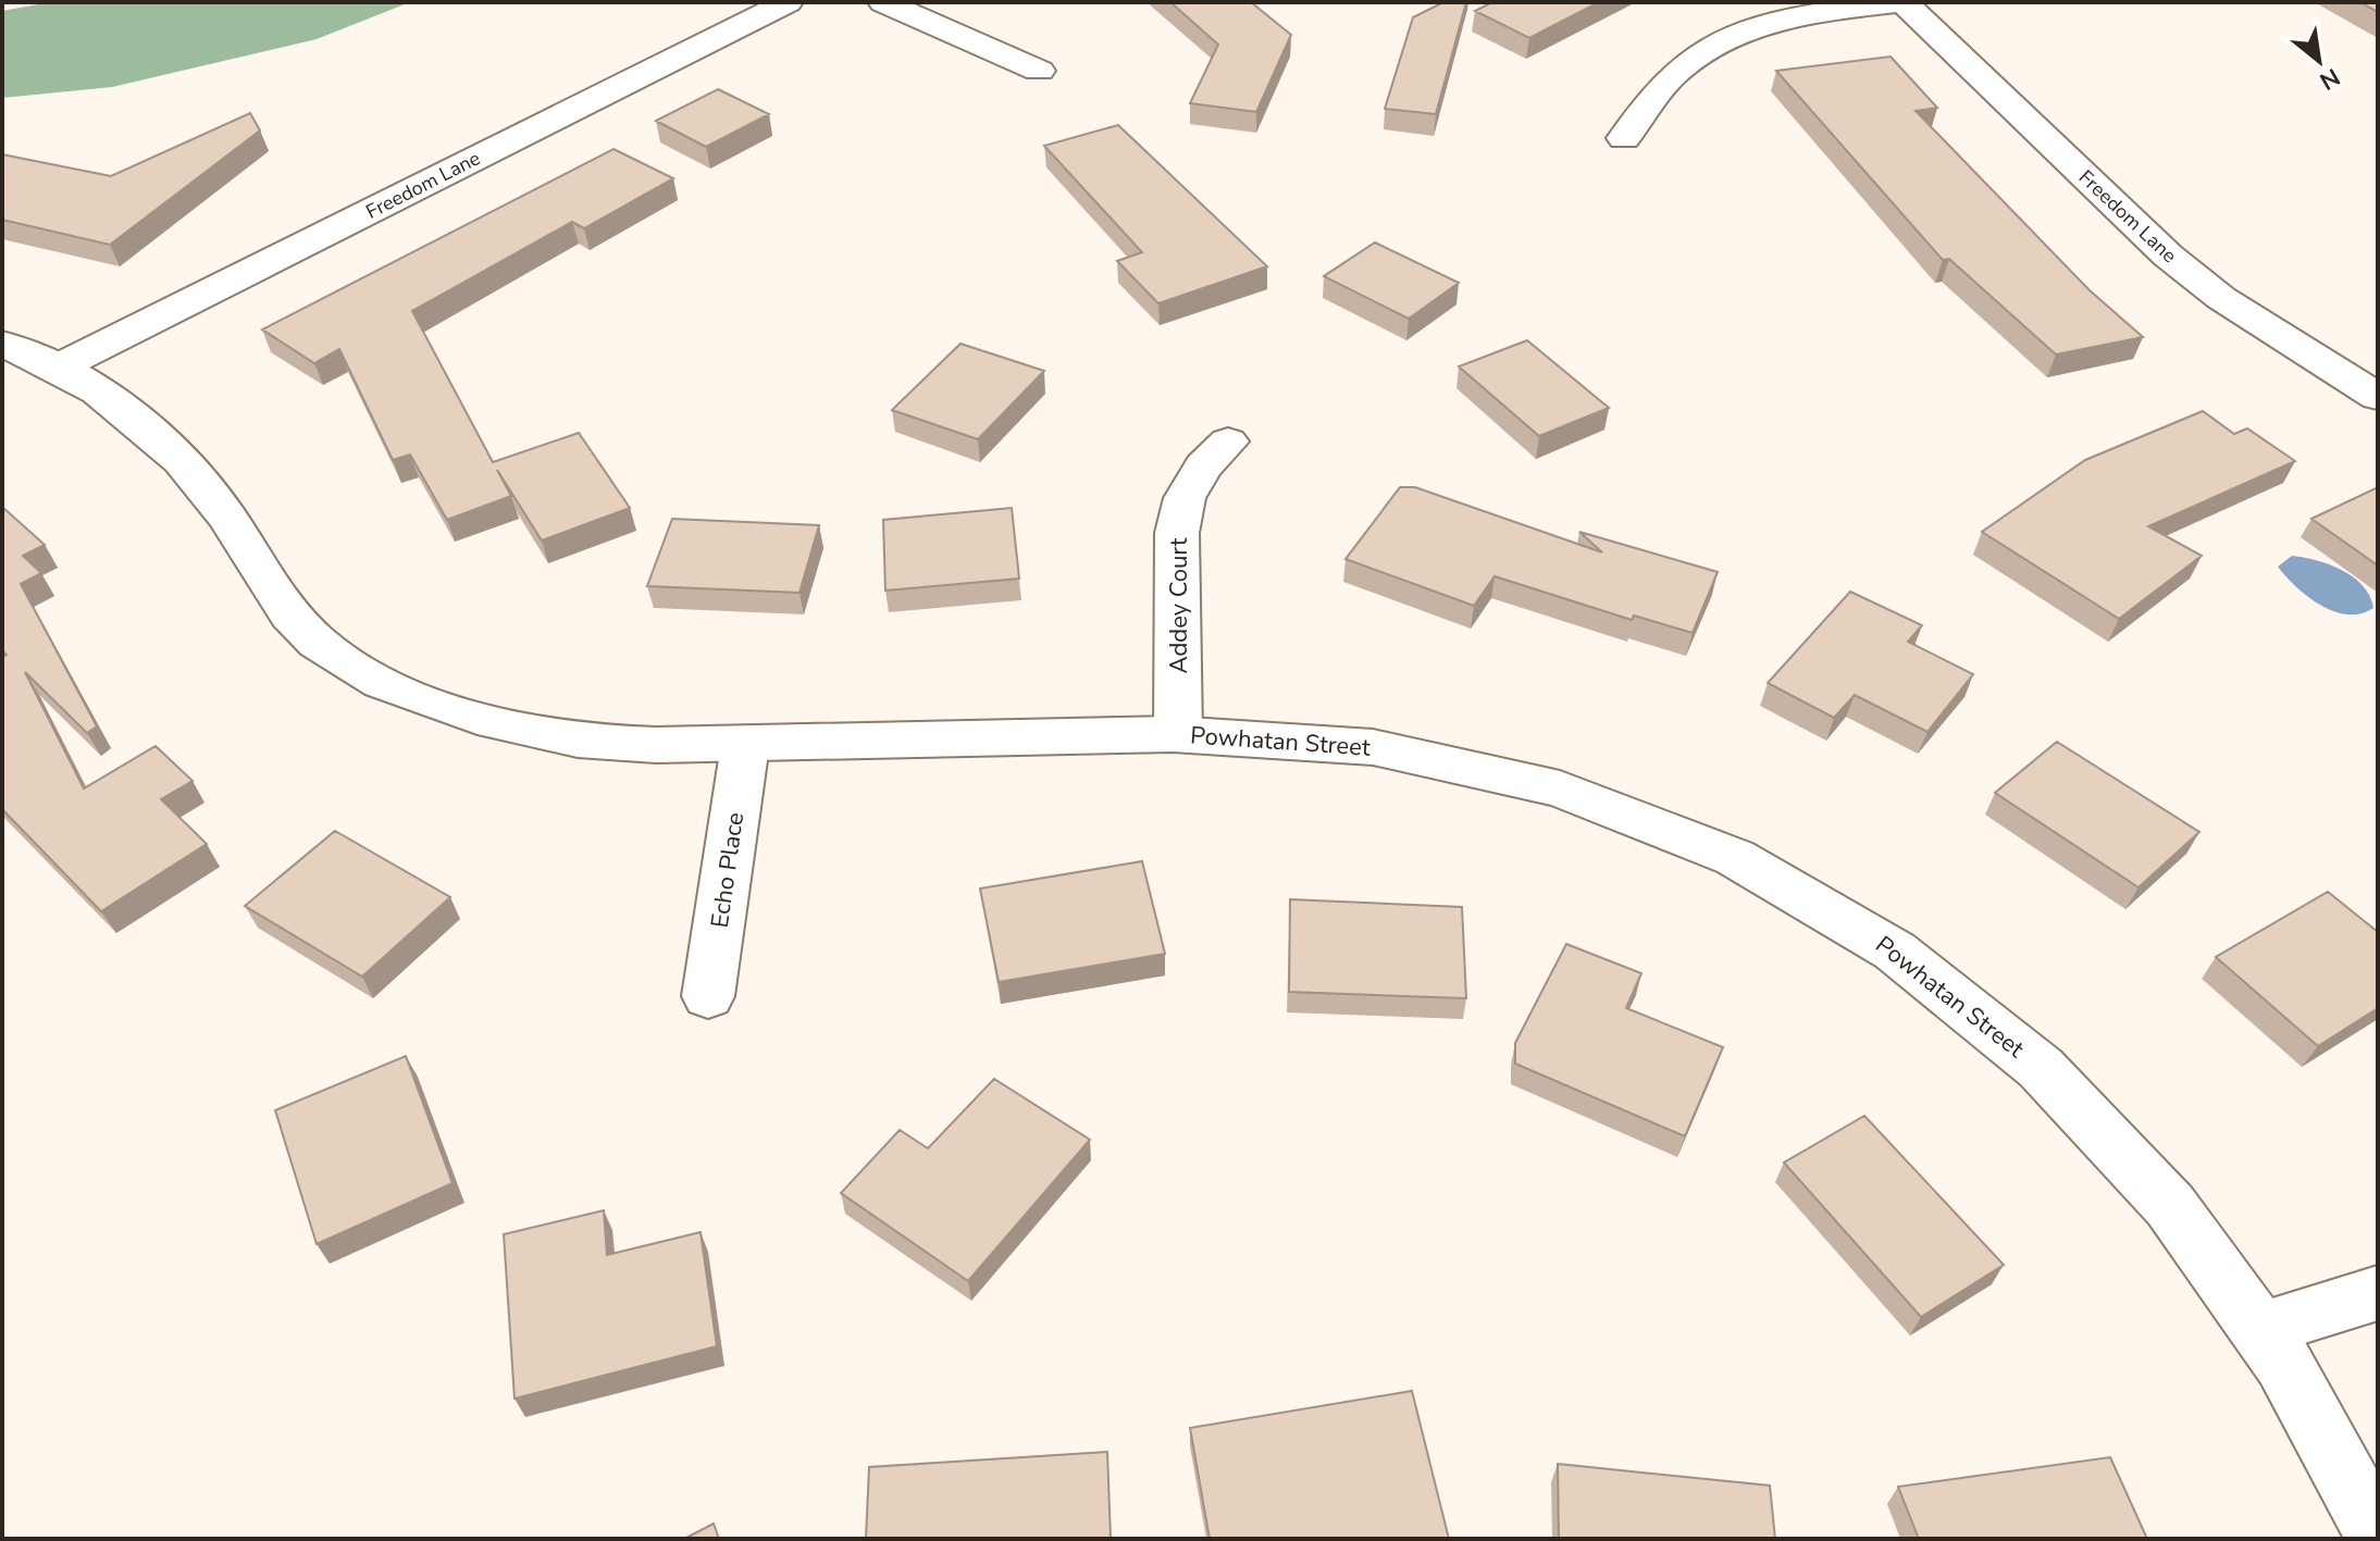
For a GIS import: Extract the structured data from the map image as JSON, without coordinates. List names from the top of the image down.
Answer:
{
  "streets": {
    "street": [
      "Freedom Lane",
      "Addey Court",
      "Powhatan Street",
      "Echo Place"
    ]
  },
  "crossings": [
    ["Freedom Lane", "Powhatan Street"],
    ["Addey Court", "Powhatan Street"],
    ["Powhatan Street", "Echo Place"]
  ],
  "north": "bottom right"
}
